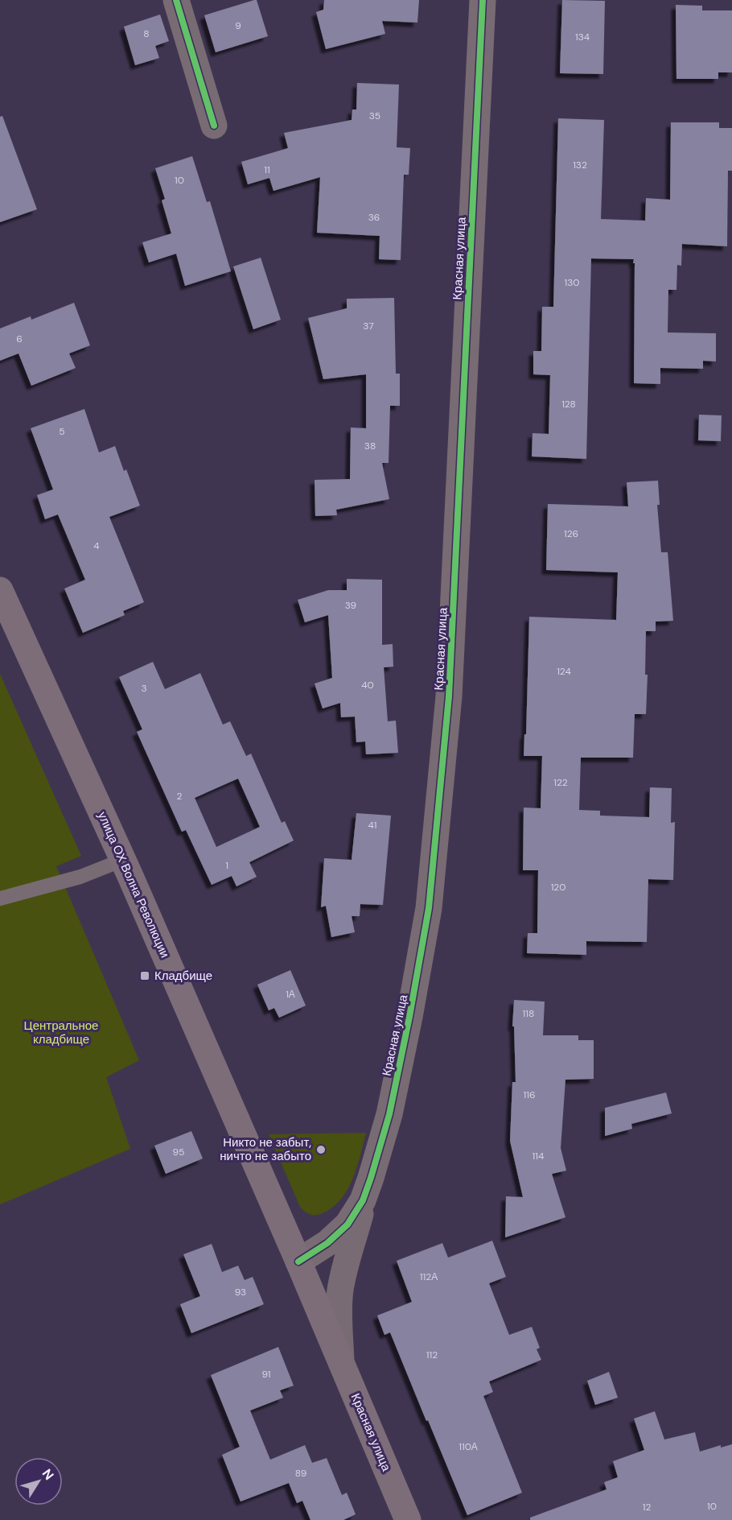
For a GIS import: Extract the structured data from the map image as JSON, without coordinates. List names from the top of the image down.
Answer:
{
  "streets": {
    "main road": ["Красная улица", "улица ОХ Волна Революции"]
  },
  "crossings": [
    ["Красная улица", "улица ОХ Волна Революции"]
  ],
  "parks": ["Центральное кладбище"],
  "places": {
    "transit": ["Кладбище"],
    "other": ["Никто не забыт, ничто не забыто"]
  },
  "house_numbers": [
    "9",
    "8",
    "134",
    "35",
    "132",
    "11",
    "10",
    "36",
    "130",
    "37",
    "6",
    "128",
    "5",
    "38",
    "126",
    "4",
    "39",
    "124",
    "40",
    "3",
    "122",
    "2",
    "41",
    "1",
    "120",
    "1А",
    "118",
    "116",
    "95",
    "114",
    "112А",
    "93",
    "112",
    "91",
    "110А",
    "89",
    "10",
    "12"
  ],
  "north": "top right"
}
